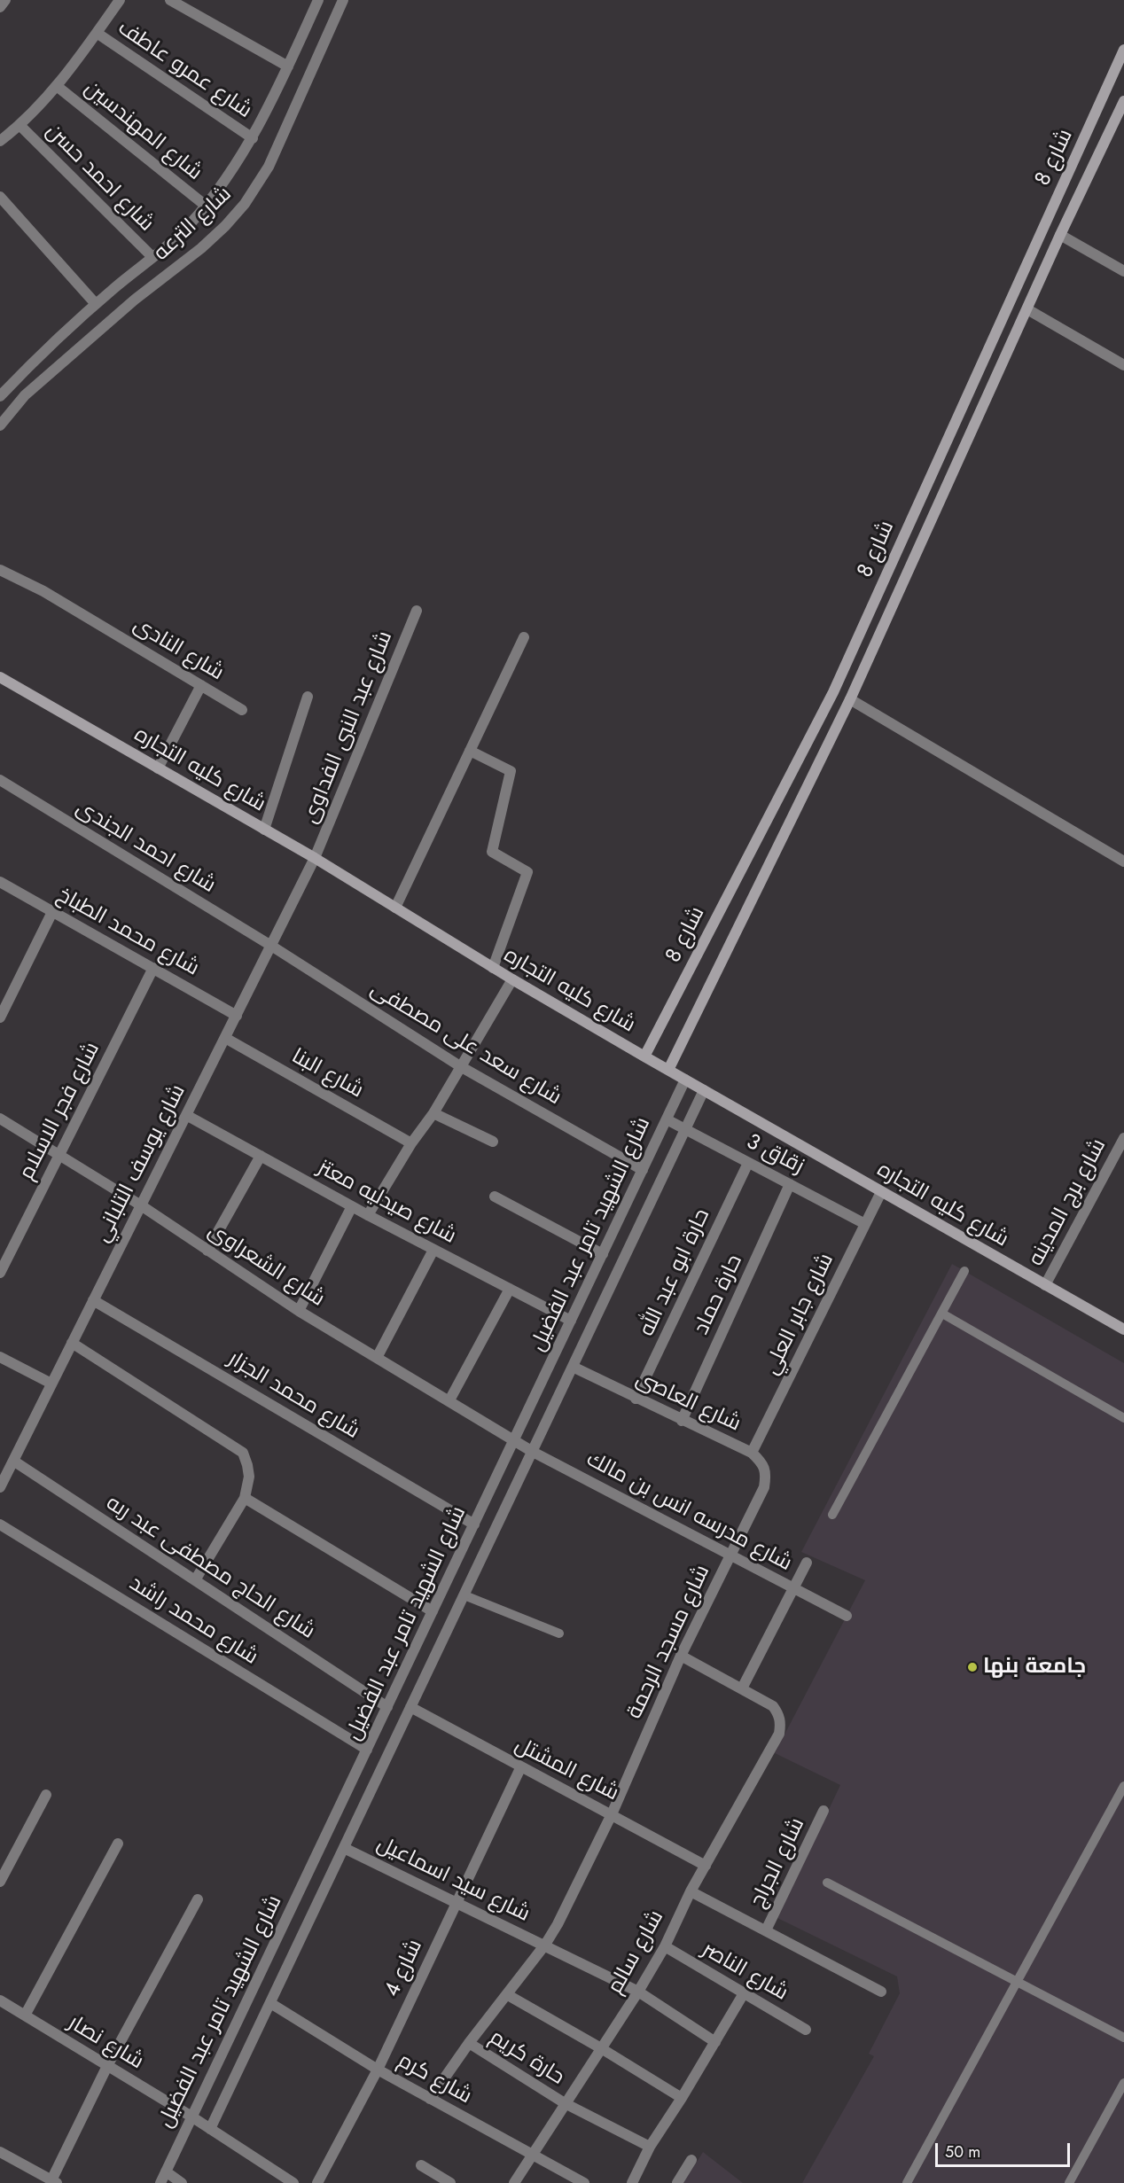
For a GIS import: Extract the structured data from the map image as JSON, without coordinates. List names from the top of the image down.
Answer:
{
  "streets": {
    "street": [
      "شارع عمرو عاطف",
      "شارع المهندسين",
      "شارع 8",
      "شارع احمد حسن",
      "شارع الترعه",
      "شارع النادى",
      "شارع عبد النبى الفداوى",
      "شارع كليه التجاره",
      "شارع احمد الجندى",
      "شارع محمد الطباخ",
      "شارع سعد على مصطفى",
      "شارع البنا",
      "شارع فجر الاسلام",
      "زقاق 3",
      "شارع يوسف التلباني",
      "شارع صيدليه معتز",
      "شارع برج المدينه",
      "شارع الشهيد تامر عبد الفضيل",
      "شارع الشعراوى",
      "حارة ابو عبد الله",
      "حارة حماد",
      "شارع جابر العلي",
      "شارع محمد الجزار",
      "شارع العاصى",
      "شارع مدرسه انس بن مالك",
      "شارع الحاج مصطفى عبد ربه",
      "شارع محمد راشد",
      "شارع مسجد الرحمة",
      "شارع المشتل",
      "شارع الجراج",
      "شارع سيد اسماعيل",
      "شارع سالم",
      "شارع 4",
      "شارع الناصر",
      "شارع نصار",
      "حارة كريم",
      "شارع كرم"
    ]
  },
  "crossings": [
    ["شارع عمرو عاطف", "شارع الترعه"],
    ["شارع المهندسين", "شارع الترعه"],
    ["شارع 8", "شارع كليه التجاره"],
    ["شارع احمد حسن", "شارع الترعه"],
    ["شارع عبد النبى الفداوى", "شارع كليه التجاره"],
    ["شارع عبد النبى الفداوى", "شارع يوسف التلباني"],
    ["شارع كليه التجاره", "شارع يوسف التلباني"],
    ["شارع كليه التجاره", "شارع برج المدينه"],
    ["شارع كليه التجاره", "شارع الشهيد تامر عبد الفضيل"],
    ["شارع كليه التجاره", "شارع جابر العلي"],
    ["شارع احمد الجندى", "شارع سعد على مصطفى"],
    ["شارع احمد الجندى", "شارع يوسف التلباني"],
    ["شارع محمد الطباخ", "شارع فجر الاسلام"],
    ["شارع محمد الطباخ", "شارع يوسف التلباني"],
    ["شارع سعد على مصطفى", "شارع يوسف التلباني"],
    ["شارع سعد على مصطفى", "شارع الشهيد تامر عبد الفضيل"],
    ["شارع البنا", "شارع يوسف التلباني"],
    ["شارع فجر الاسلام", "شارع الشعراوى"],
    ["زقاق 3", "شارع الشهيد تامر عبد الفضيل"],
    ["زقاق 3", "حارة ابو عبد الله"],
    ["زقاق 3", "حارة حماد"],
    ["زقاق 3", "شارع جابر العلي"],
    ["شارع يوسف التلباني", "شارع صيدليه معتز"],
    ["شارع يوسف التلباني", "شارع الشعراوى"],
    ["شارع يوسف التلباني", "شارع محمد الجزار"],
    ["شارع يوسف التلباني", "شارع الحاج مصطفى عبد ربه"],
    ["شارع صيدليه معتز", "شارع الشهيد تامر عبد الفضيل"],
    ["شارع الشهيد تامر عبد الفضيل", "شارع الشعراوى"],
    ["شارع الشهيد تامر عبد الفضيل", "شارع محمد الجزار"],
    ["شارع الشهيد تامر عبد الفضيل", "شارع العاصى"],
    ["شارع الشهيد تامر عبد الفضيل", "شارع مدرسه انس بن مالك"],
    ["شارع الشهيد تامر عبد الفضيل", "شارع الحاج مصطفى عبد ربه"],
    ["شارع الشهيد تامر عبد الفضيل", "شارع محمد راشد"],
    ["شارع الشهيد تامر عبد الفضيل", "شارع المشتل"],
    ["شارع الشهيد تامر عبد الفضيل", "شارع سيد اسماعيل"],
    ["شارع الشهيد تامر عبد الفضيل", "شارع نصار"],
    ["شارع الشهيد تامر عبد الفضيل", "شارع كرم"],
    ["شارع الشعراوى", "شارع مدرسه انس بن مالك"],
    ["حارة ابو عبد الله", "شارع العاصى"],
    ["حارة حماد", "شارع العاصى"],
    ["شارع جابر العلي", "شارع العاصى"],
    ["شارع العاصى", "شارع مسجد الرحمة"],
    ["شارع مدرسه انس بن مالك", "شارع مسجد الرحمة"],
    ["شارع مسجد الرحمة", "شارع المشتل"],
    ["شارع مسجد الرحمة", "شارع سيد اسماعيل"],
    ["شارع مسجد الرحمة", "حارة كريم"],
    ["شارع مسجد الرحمة", "شارع كرم"],
    ["شارع المشتل", "شارع سالم"],
    ["شارع المشتل", "شارع 4"],
    ["شارع سيد اسماعيل", "شارع سالم"],
    ["شارع سيد اسماعيل", "شارع 4"],
    ["شارع سالم", "شارع الناصر"],
    ["شارع سالم", "حارة كريم"],
    ["شارع سالم", "شارع كرم"],
    ["شارع 4", "شارع كرم"]
  ],
  "places": ["جامعة بنها"],
  "scale_bar": "50 m"
}
